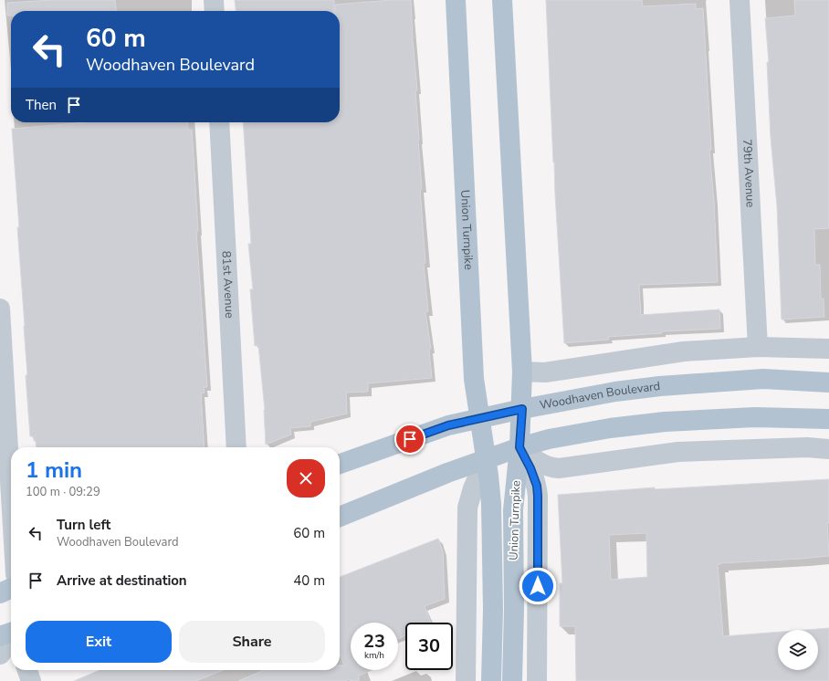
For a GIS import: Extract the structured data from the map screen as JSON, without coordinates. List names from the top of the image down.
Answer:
{
  "streets": {
    "main road": ["Union Turnpike", "Woodhaven Boulevard"],
    "street": ["79th Avenue", "81st Avenue"]
  },
  "crossings": [
    ["Union Turnpike", "Woodhaven Boulevard"]
  ],
  "page": {
    "turn": ["60 m", "Woodhaven Boulevard"],
    "then": "Then",
    "heading": ["1 min", "100 m · 09:29"],
    "list": [
      {
        "name": "Turn left",
        "note": "Woodhaven Boulevard",
        "value": "60 m"
      },
      {
        "name": "Arrive at destination",
        "value": "40 m"
      }
    ],
    "buttons": ["Exit", "Share"],
    "speed": "23 km/h",
    "limit": "30"
  }
}
